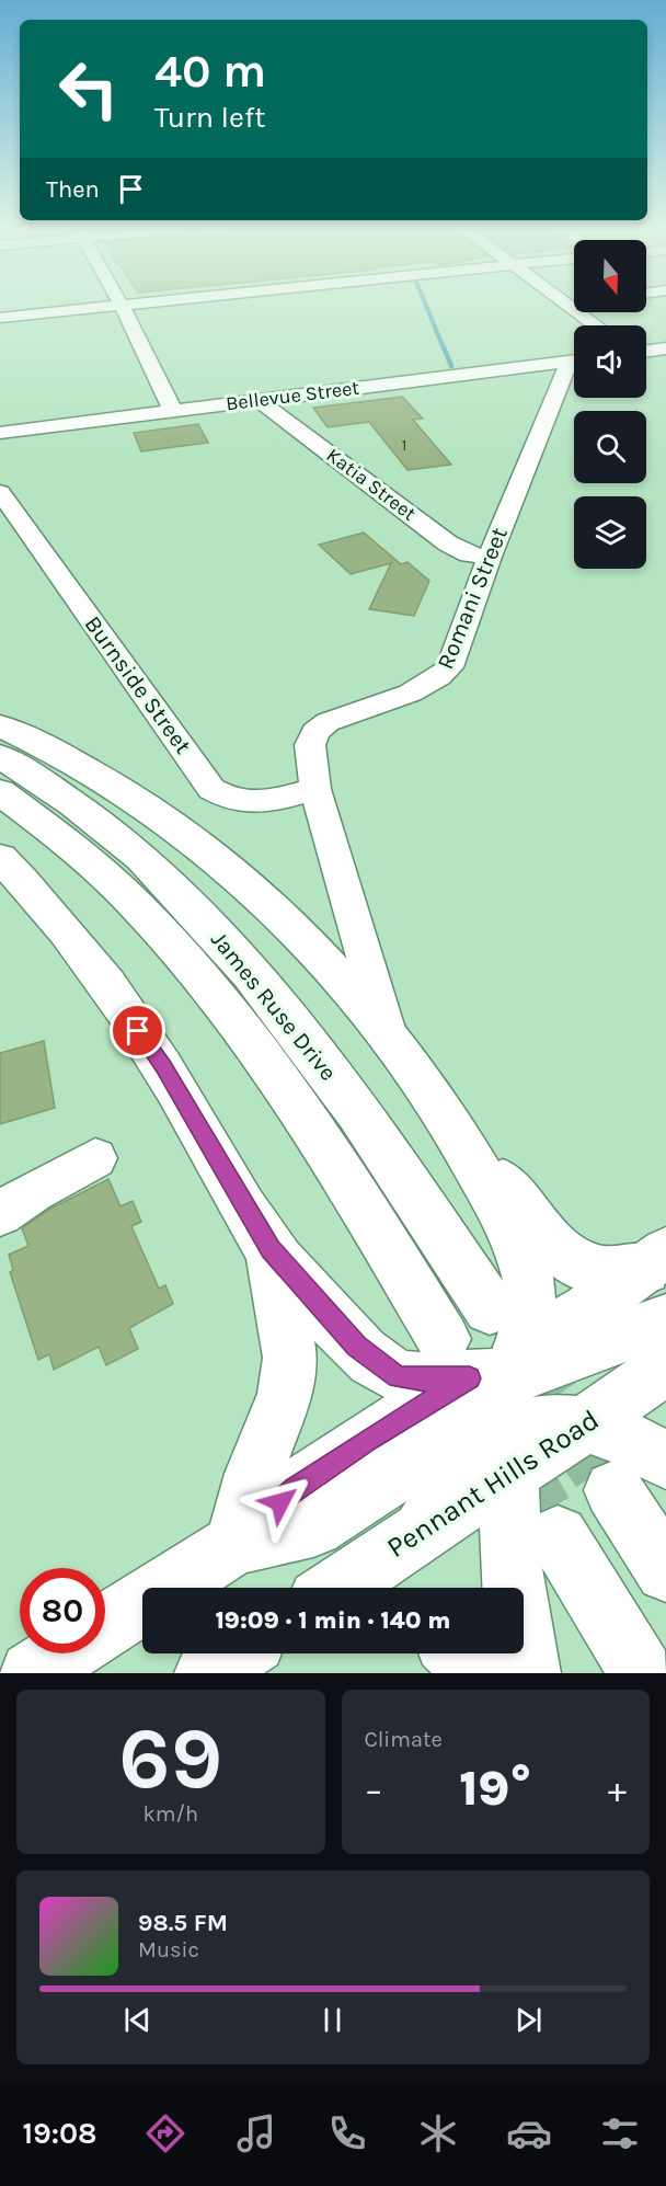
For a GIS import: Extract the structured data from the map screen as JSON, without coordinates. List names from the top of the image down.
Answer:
{
  "streets": {
    "main road": ["James Ruse Drive", "Pennant Hills Road"],
    "street": [
      "Bellevue Street",
      "Katia Street",
      "Romani Street",
      "Burnside Street"
    ]
  },
  "crossings": [
    ["Bellevue Street", "Katia Street"],
    ["Katia Street", "Romani Street"],
    ["Romani Street", "Burnside Street"],
    ["James Ruse Drive", "Pennant Hills Road"]
  ],
  "house_numbers": ["1"],
  "north": "bottom",
  "page": {
    "turn": ["40 m", "Turn left"],
    "then": "Then",
    "limit": "80",
    "trip": "19:09 · 1 min · 140 m",
    "tile": [
      ["69", "km/h"],
      "Climate"
    ],
    "heat": ["−", "19°", "+"],
    "song": ["98.5 FM", "Music"],
    "tabs": "19:08"
  }
}
